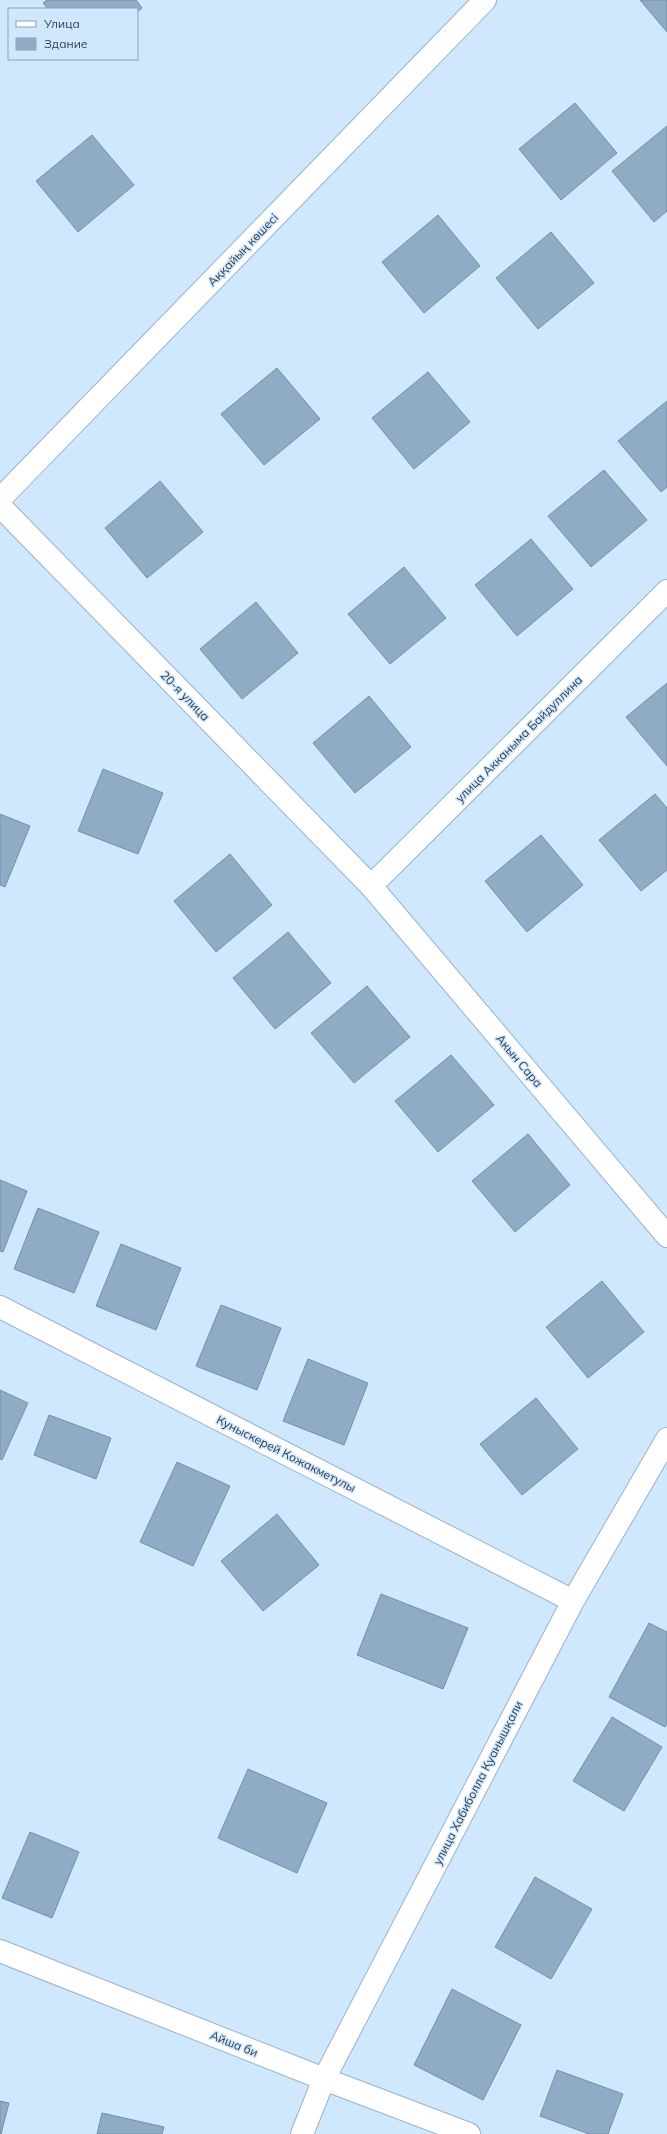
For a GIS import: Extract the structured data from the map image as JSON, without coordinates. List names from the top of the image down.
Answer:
{
  "streets": {
    "street": [
      "Аққайың көшесі",
      "20-я улица",
      "улица Акканыма Байдуллина",
      "Акын Сара",
      "Куныскерей Кожакметулы",
      "улица Хабиболла Қуанышқали",
      "Айша би"
    ]
  },
  "crossings": [
    ["20-я улица", "улица Акканыма Байдуллина"],
    ["20-я улица", "Акын Сара"],
    ["улица Акканыма Байдуллина", "Акын Сара"],
    ["Куныскерей Кожакметулы", "улица Хабиболла Қуанышқали"],
    ["улица Хабиболла Қуанышқали", "Айша би"]
  ],
  "legend": ["Улица", "Здание"]
}
